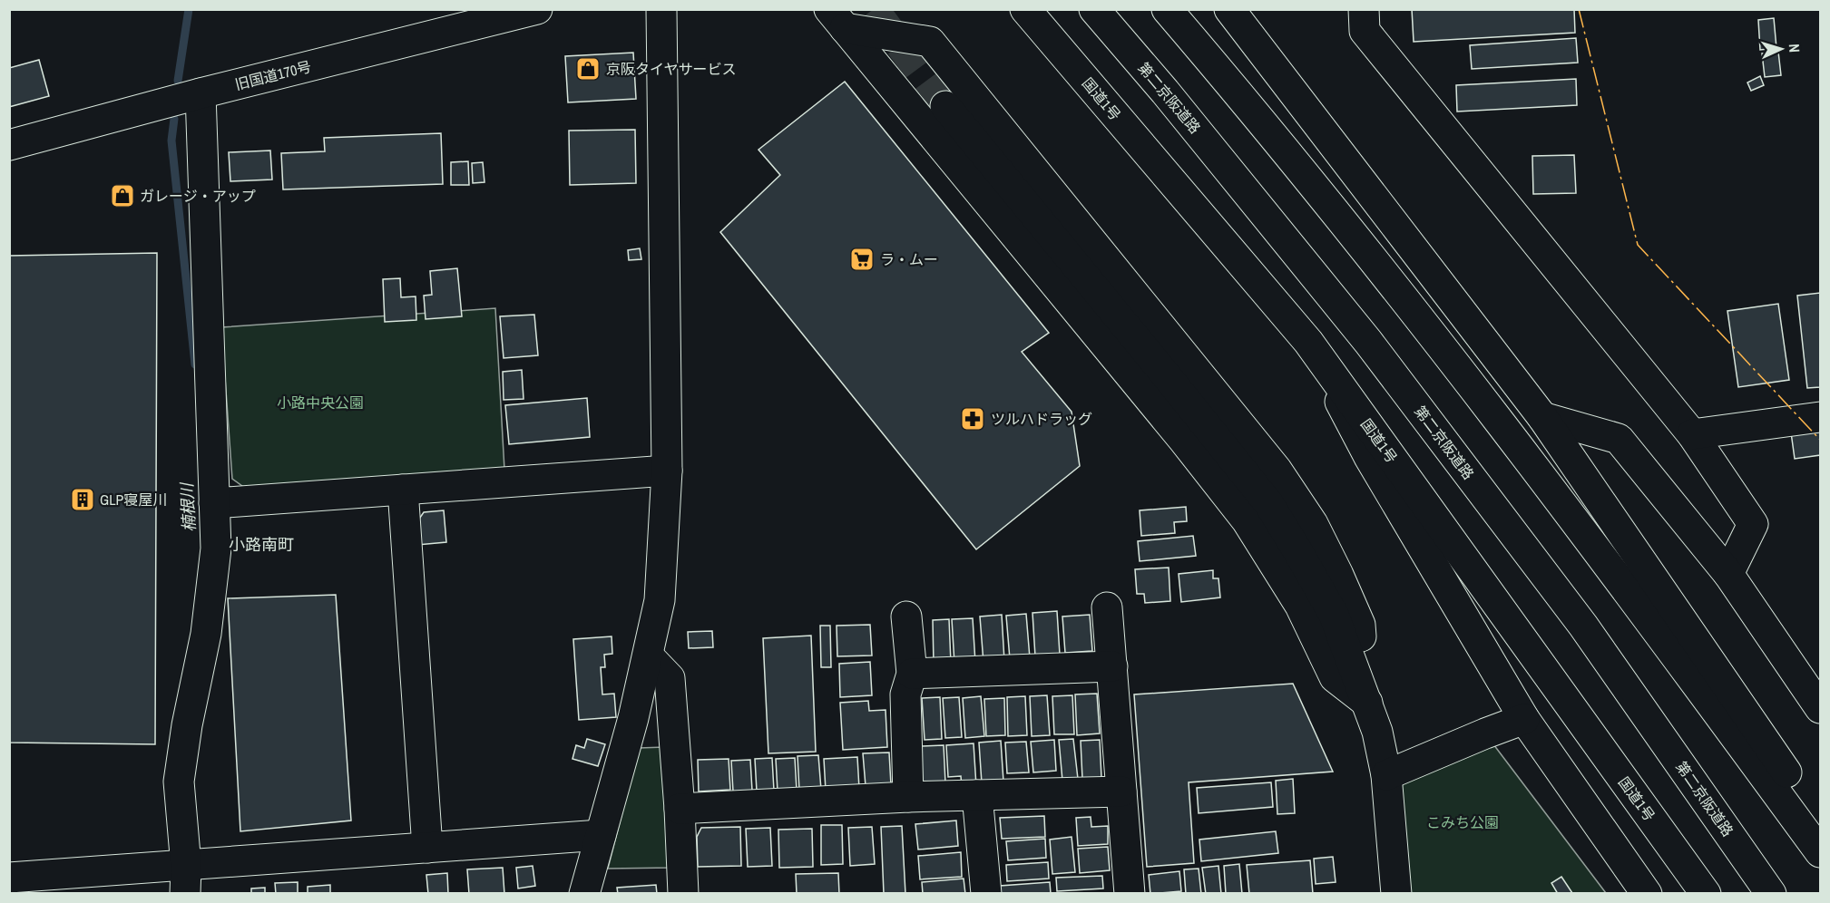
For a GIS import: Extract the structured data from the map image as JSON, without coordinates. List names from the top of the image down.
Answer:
{
  "streets": {
    "main road": ["旧国道170号", "第二京阪道路", "国道1号"]
  },
  "districts": ["小路南町"],
  "water": ["楠根川"],
  "parks": ["小路中央公園", "こみち公園"],
  "places": {
    "shop": ["京阪タイヤサービス", "ガレージ・アップ"],
    "supermarket": ["ラ・ムー"],
    "pharmacy": ["ツルハドラッグ"],
    "building": ["GLP寝屋川"]
  },
  "north": "right"
}
